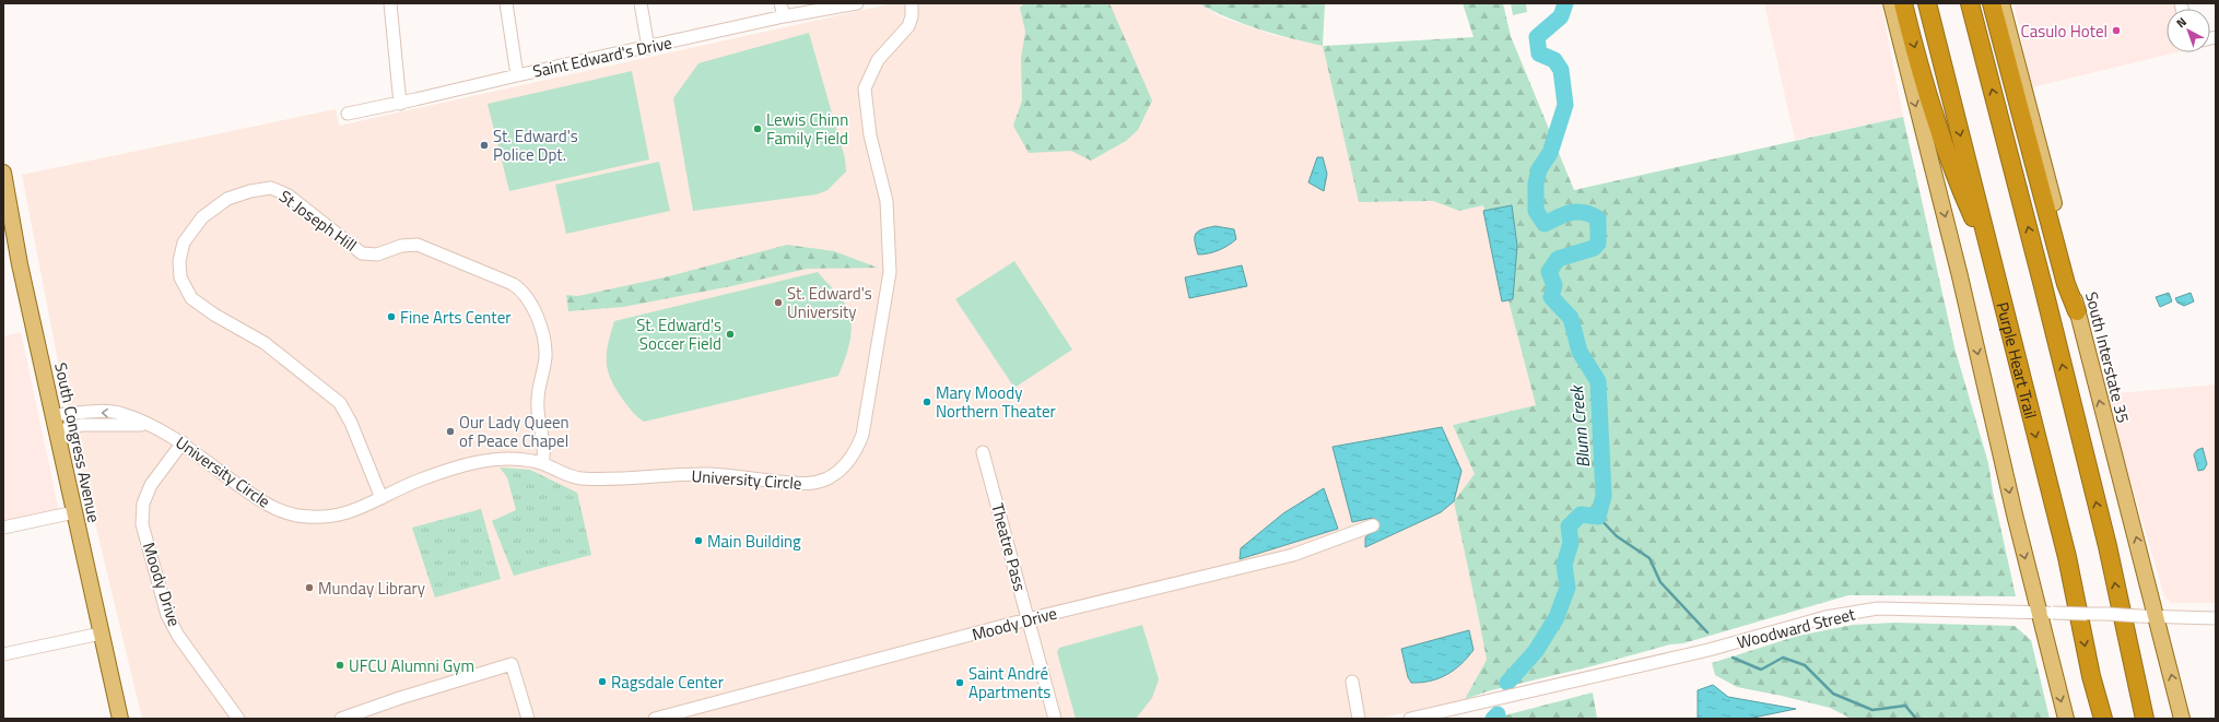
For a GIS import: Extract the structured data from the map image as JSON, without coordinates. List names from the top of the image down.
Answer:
{
  "streets": {
    "highway": ["Purple Heart Trail"],
    "main road": ["South Interstate 35", "South Congress Avenue"],
    "street": [
      "Saint Edward's Drive",
      "St Joseph Hill",
      "University Circle",
      "Theatre Pass",
      "Moody Drive",
      "Woodward Street"
    ]
  },
  "crossings": [
    ["St Joseph Hill", "University Circle"],
    ["South Interstate 35", "Woodward Street"],
    ["South Congress Avenue", "University Circle"],
    ["University Circle", "Moody Drive"],
    ["Theatre Pass", "Moody Drive"]
  ],
  "water": ["Blunn Creek"],
  "places": [
    "Casulo Hotel",
    "Lewis Chinn Family Field",
    "St. Edward's Police Dpt.",
    "St. Edward's University",
    "Fine Arts Center",
    "St. Edward's Soccer Field",
    "Mary Moody Northern Theater",
    "Our Lady Queen of Peace Chapel",
    "Main Building",
    "Munday Library",
    "UFCU Alumni Gym",
    "Ragsdale Center",
    "Saint André Apartments"
  ],
  "north": "top left"
}
